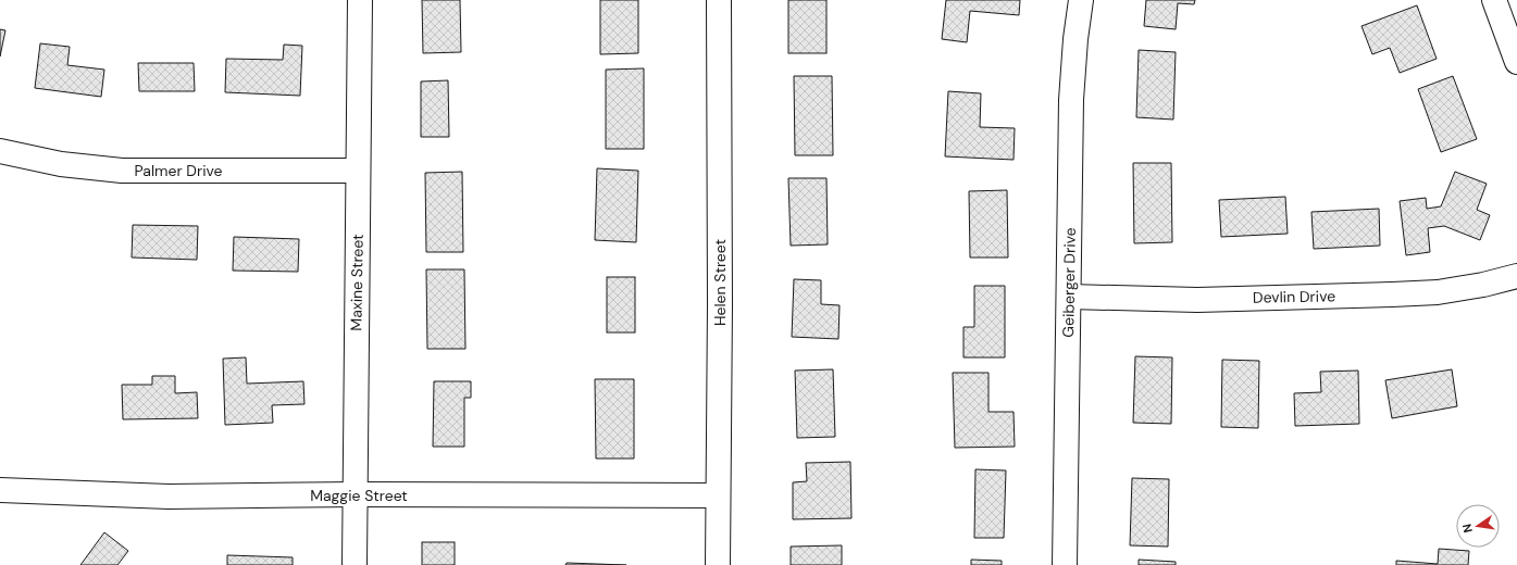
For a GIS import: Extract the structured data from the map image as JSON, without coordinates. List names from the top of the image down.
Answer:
{
  "streets": {
    "street": [
      "Palmer Drive",
      "Maxine Street",
      "Helen Street",
      "Geiberger Drive",
      "Devlin Drive",
      "Maggie Street"
    ]
  },
  "crossings": [
    ["Palmer Drive", "Maxine Street"],
    ["Maxine Street", "Maggie Street"],
    ["Helen Street", "Maggie Street"],
    ["Geiberger Drive", "Devlin Drive"]
  ],
  "north": "left"
}
